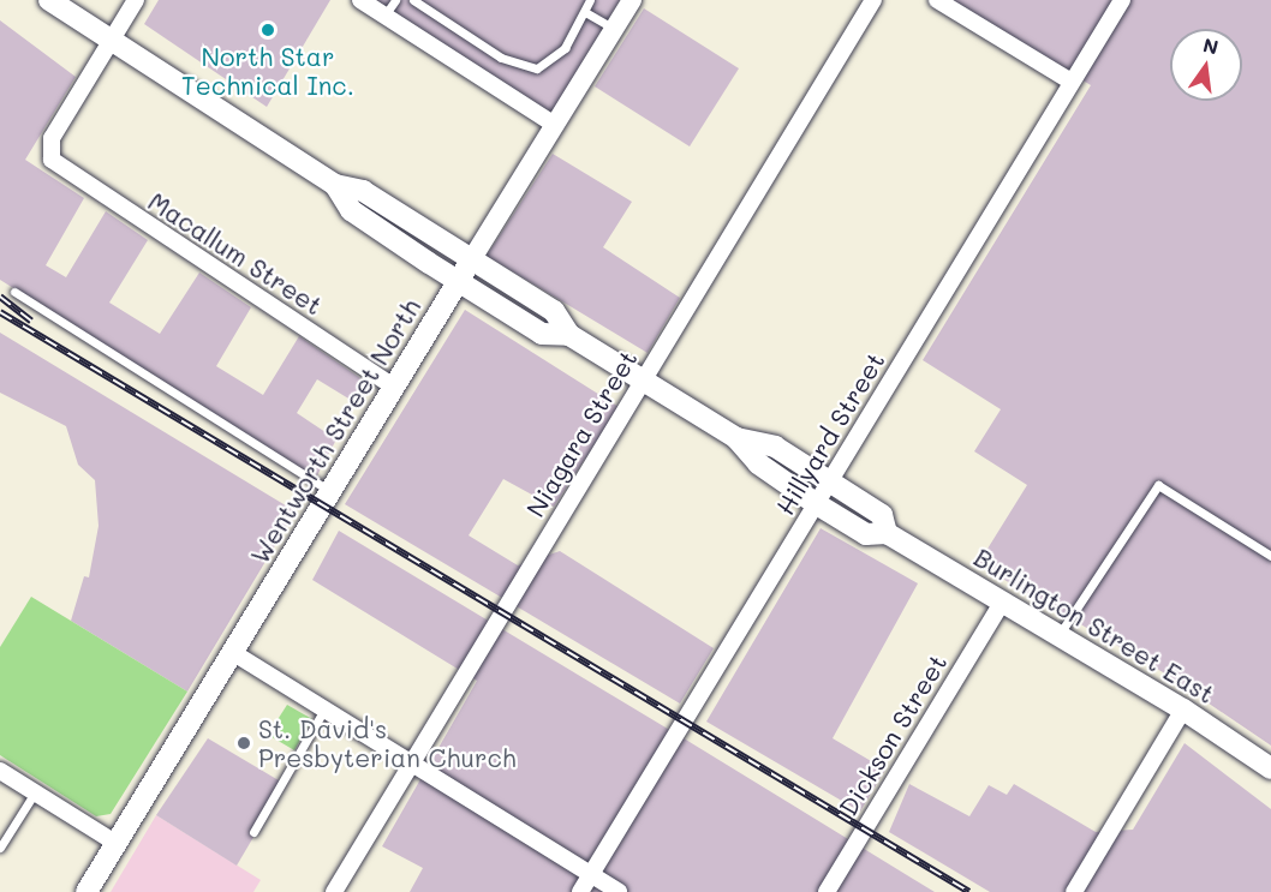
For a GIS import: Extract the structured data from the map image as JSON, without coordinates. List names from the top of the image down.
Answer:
{
  "streets": {
    "main road": ["Wentworth Street North", "Burlington Street East"],
    "street": [
      "Macallum Street",
      "Niagara Street",
      "Hillyard Street",
      "Dickson Street"
    ]
  },
  "crossings": [
    ["Macallum Street", "Wentworth Street North"],
    ["Macallum Street", "Burlington Street East"],
    ["Wentworth Street North", "Burlington Street East"],
    ["Niagara Street", "Burlington Street East"],
    ["Hillyard Street", "Burlington Street East"],
    ["Burlington Street East", "Dickson Street"]
  ],
  "places": ["North Star Technical Inc.", "St. David's Presbyterian Church"],
  "north": "top"
}
